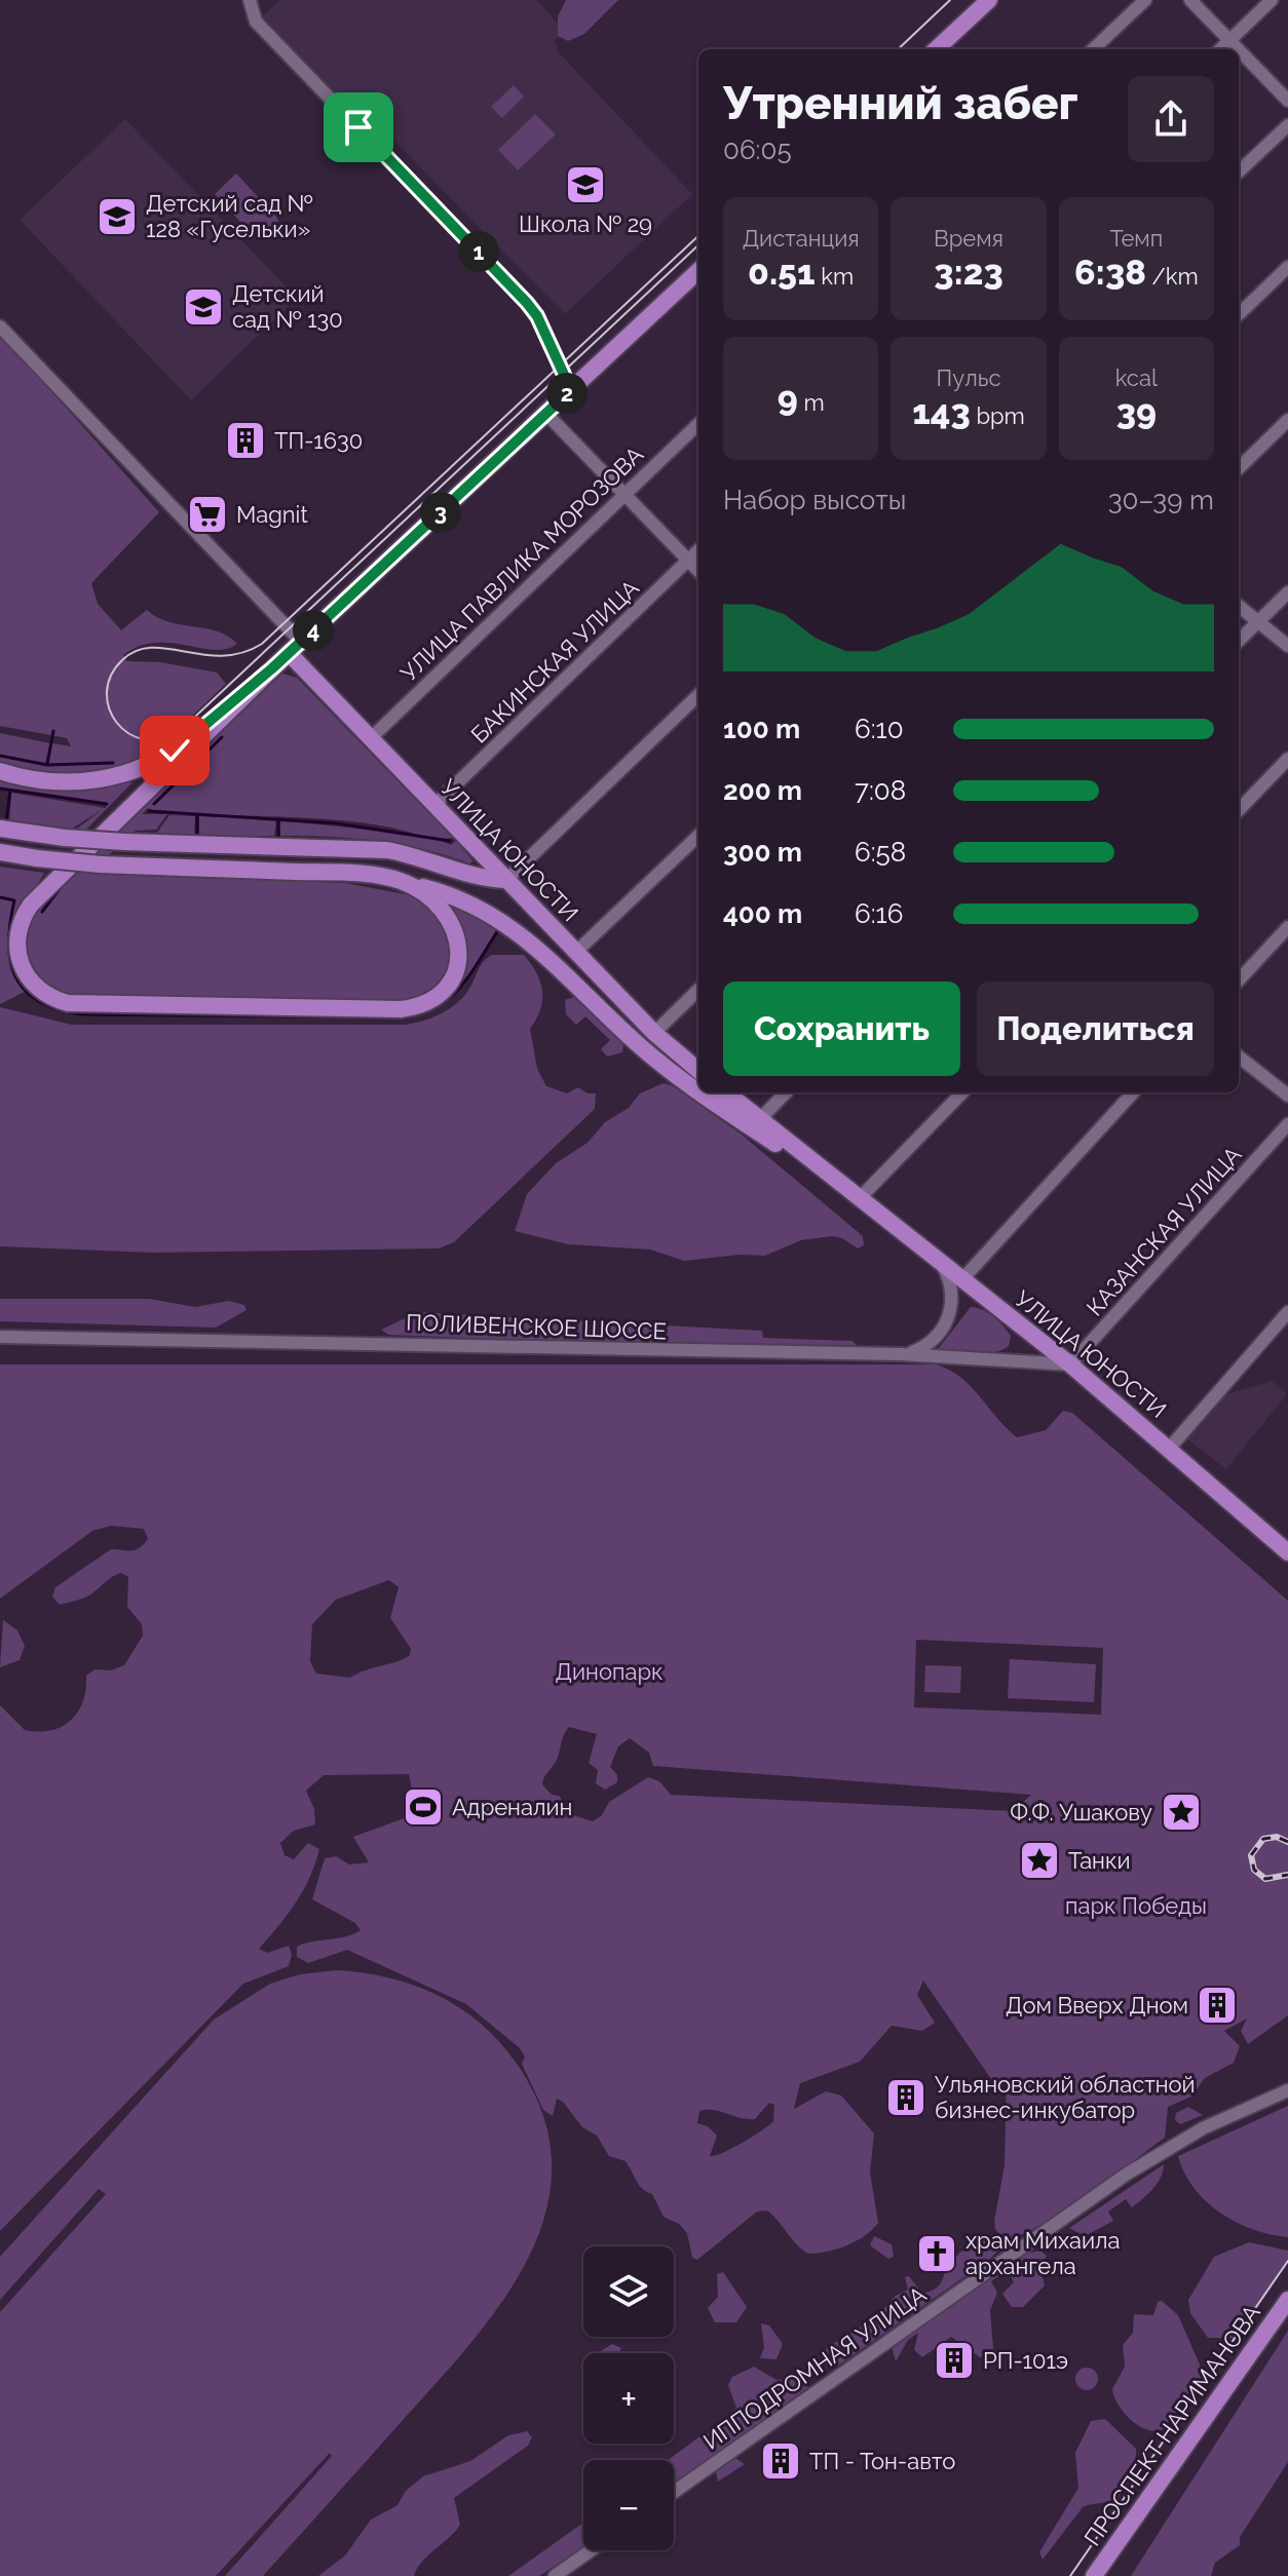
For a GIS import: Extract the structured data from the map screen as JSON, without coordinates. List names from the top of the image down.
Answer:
{
  "streets": {
    "main road": ["УЛИЦА ЮНОСТИ", "ПРОСПЕКТ НАРИМАНОВА"],
    "street": [
      "УЛИЦА ПАВЛИКА МОРОЗОВА",
      "БАКИНСКАЯ УЛИЦА",
      "КАЗАНСКАЯ УЛИЦА",
      "ПОЛИВЕНСКОЕ ШОССЕ",
      "ИППОДРОМНАЯ УЛИЦА"
    ]
  },
  "crossings": [
    ["УЛИЦА ПАВЛИКА МОРОЗОВА", "УЛИЦА ЮНОСТИ"],
    ["БАКИНСКАЯ УЛИЦА", "УЛИЦА ЮНОСТИ"],
    ["УЛИЦА ЮНОСТИ", "КАЗАНСКАЯ УЛИЦА"],
    ["УЛИЦА ЮНОСТИ", "ПОЛИВЕНСКОЕ ШОССЕ"],
    ["КАЗАНСКАЯ УЛИЦА", "ПОЛИВЕНСКОЕ ШОССЕ"]
  ],
  "parks": ["Динопарк", "парк Победы"],
  "places": {
    "school or university": ["Школа № 29", "Детский сад № 128 «Гусельки»", "Детский сад № 130"],
    "building": [
      "ТП-1630",
      "Дом Вверх Дном",
      "Ульяновский областной бизнес-инкубатор",
      "РП-101э",
      "ТП - Тон-авто"
    ],
    "supermarket": ["Magnit"],
    "sports": ["Адреналин"],
    "place": ["Ф.Ф. Ушакову", "Танки"],
    "church": ["храм Михаила архангела"]
  },
  "page": {
    "heading": ["Утренний забег", "06:05"],
    "stats": [
      ["Дистанция", "0.51 km"],
      ["Время", "3:23"],
      ["Темп", "6:38 /km"],
      ["9 m"],
      ["Пульс", "143 bpm"],
      ["kcal", "39"]
    ],
    "pins": [
      "1",
      "2",
      "3",
      "4"
    ],
    "chart": ["Набор высоты", "30–39 m"],
    "list": [
      {
        "name": "100 m",
        "note": "6:10"
      },
      {
        "name": "200 m",
        "note": "7:08"
      },
      {
        "name": "300 m",
        "note": "6:58"
      },
      {
        "name": "400 m",
        "note": "6:16"
      }
    ],
    "buttons": ["Сохранить", "Поделиться"],
    "map_buttons": ["+", "−"]
  }
}
